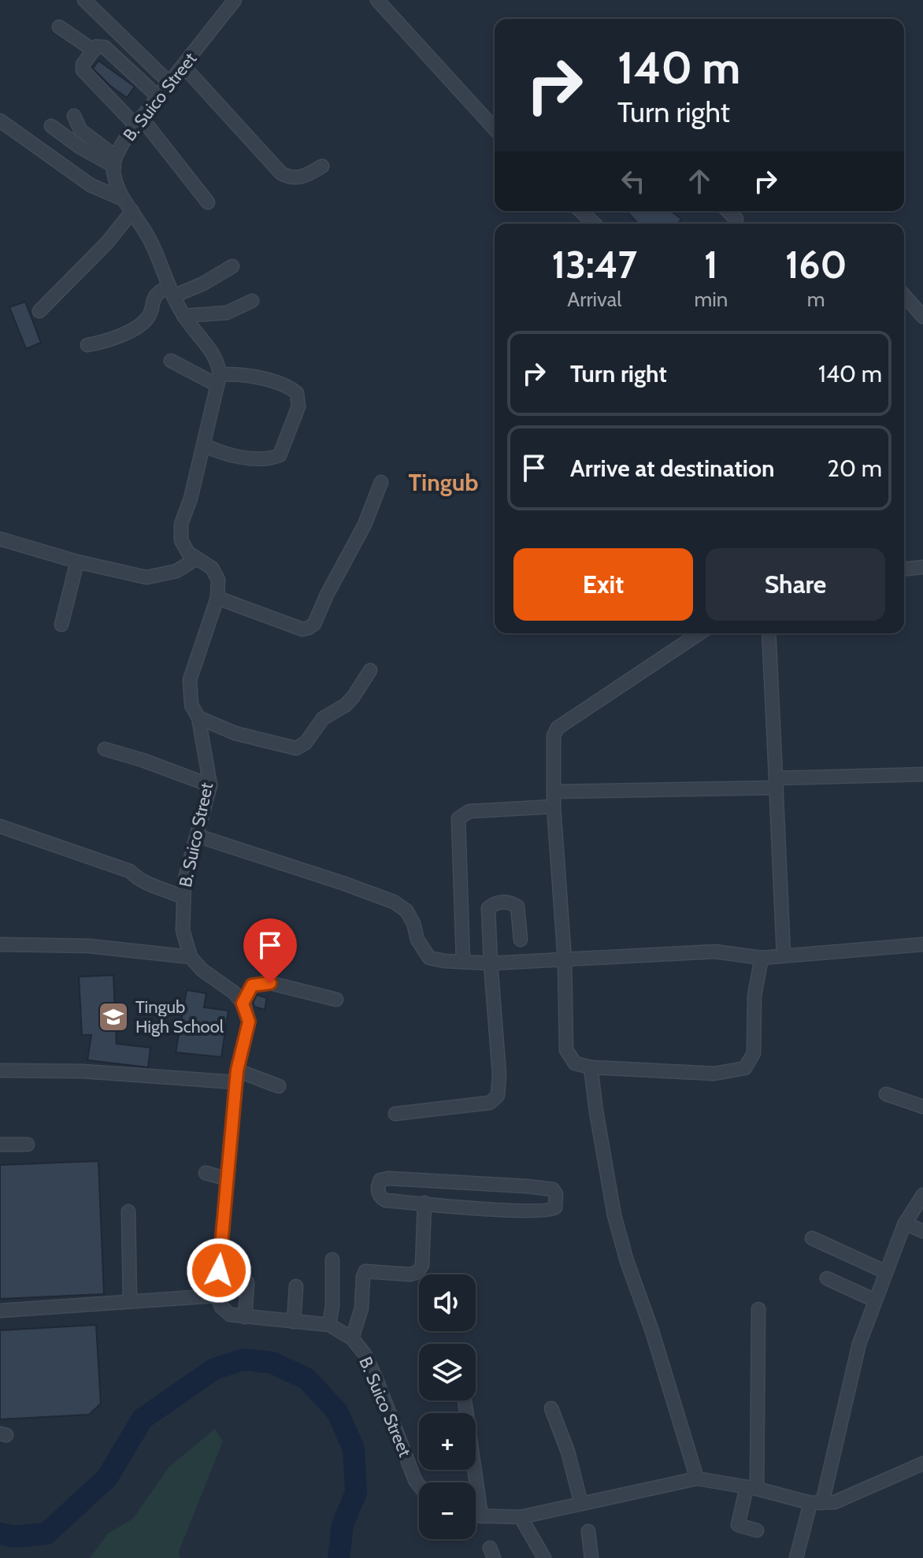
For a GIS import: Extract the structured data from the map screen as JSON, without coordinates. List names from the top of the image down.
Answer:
{
  "streets": {
    "street": ["B. Suico Street"]
  },
  "districts": ["Tingub"],
  "places": {
    "school or university": ["Tingub High School"]
  },
  "page": {
    "turn": ["140 m", "Turn right"],
    "eta": [
      "13:47",
      "Arrival",
      "1",
      "min",
      "160",
      "m"
    ],
    "list": [
      {
        "name": "Turn right",
        "value": "140 m"
      },
      {
        "name": "Arrive at destination",
        "value": "20 m"
      }
    ],
    "buttons": ["Exit", "Share"],
    "map_buttons": ["+", "−"]
  }
}
